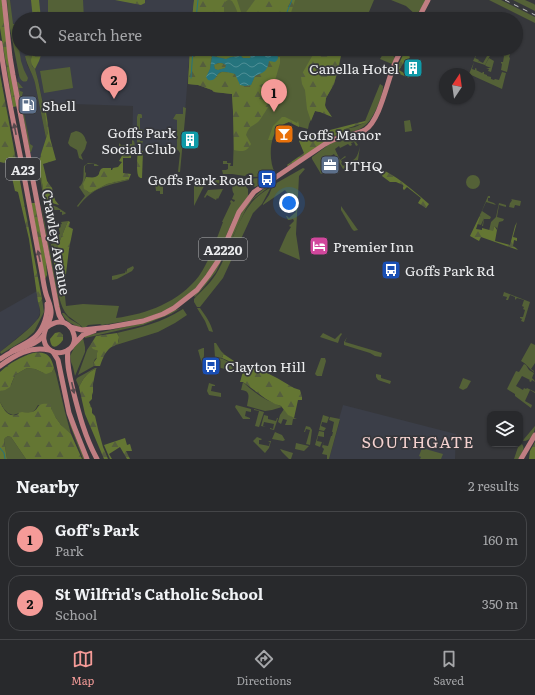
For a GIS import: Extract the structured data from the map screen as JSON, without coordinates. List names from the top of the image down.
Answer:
{
  "streets": {
    "main road": ["A23", "Crawley Avenue", "A2220"]
  },
  "crossings": [
    ["Crawley Avenue", "A2220"]
  ],
  "districts": ["SOUTHGATE"],
  "places": {
    "building": ["Canella Hotel", "Goffs Park Social Club"],
    "fuel station": ["Shell"],
    "bar": ["Goffs Manor"],
    "office": ["ITHQ"],
    "bus stop": ["Goffs Park Road", "Goffs Park Rd", "Clayton Hill"],
    "hotel": ["Premier Inn"]
  },
  "north": "top",
  "page": {
    "search": "Search here",
    "pins": ["2", "1"],
    "heading": ["Nearby", "2 results"],
    "list": [
      {
        "mark": "1",
        "name": "Goff's Park",
        "note": "Park",
        "value": "160 m"
      },
      {
        "mark": "2",
        "name": "St Wilfrid's Catholic School",
        "note": "School",
        "value": "350 m"
      }
    ],
    "nav": ["Map", "Directions", "Saved"]
  }
}
